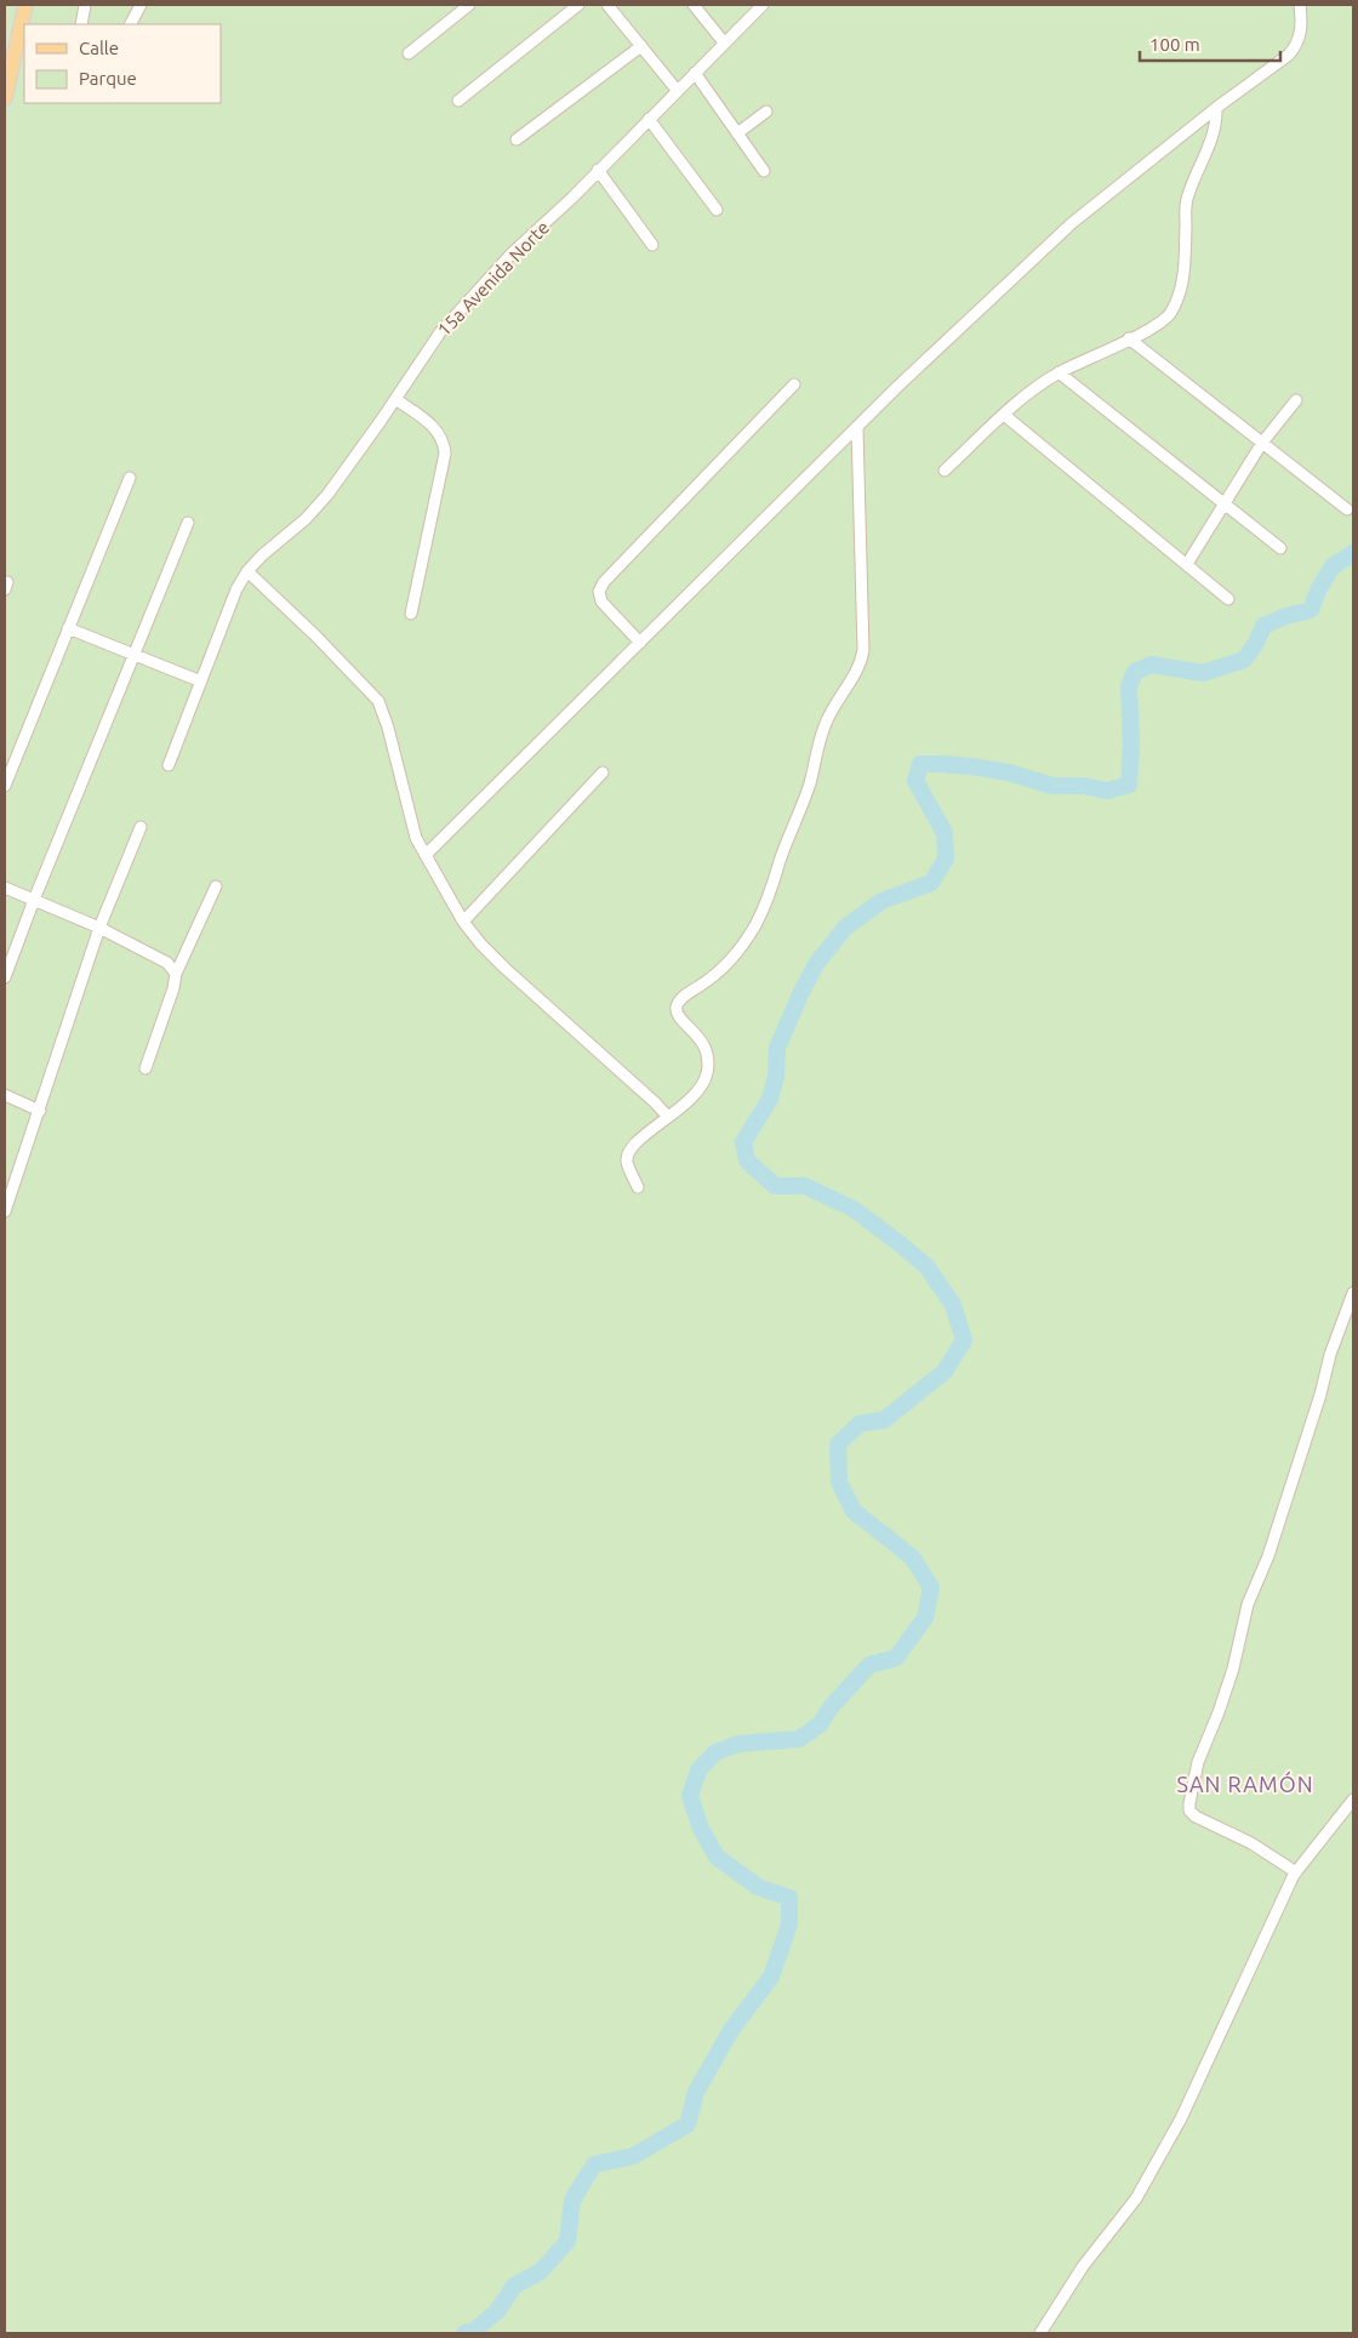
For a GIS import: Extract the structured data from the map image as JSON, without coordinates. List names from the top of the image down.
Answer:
{
  "streets": {
    "street": ["15a Avenida Norte"]
  },
  "districts": ["SAN RAMÓN"],
  "legend": ["Calle", "Parque"],
  "scale_bar": "100 m"
}
